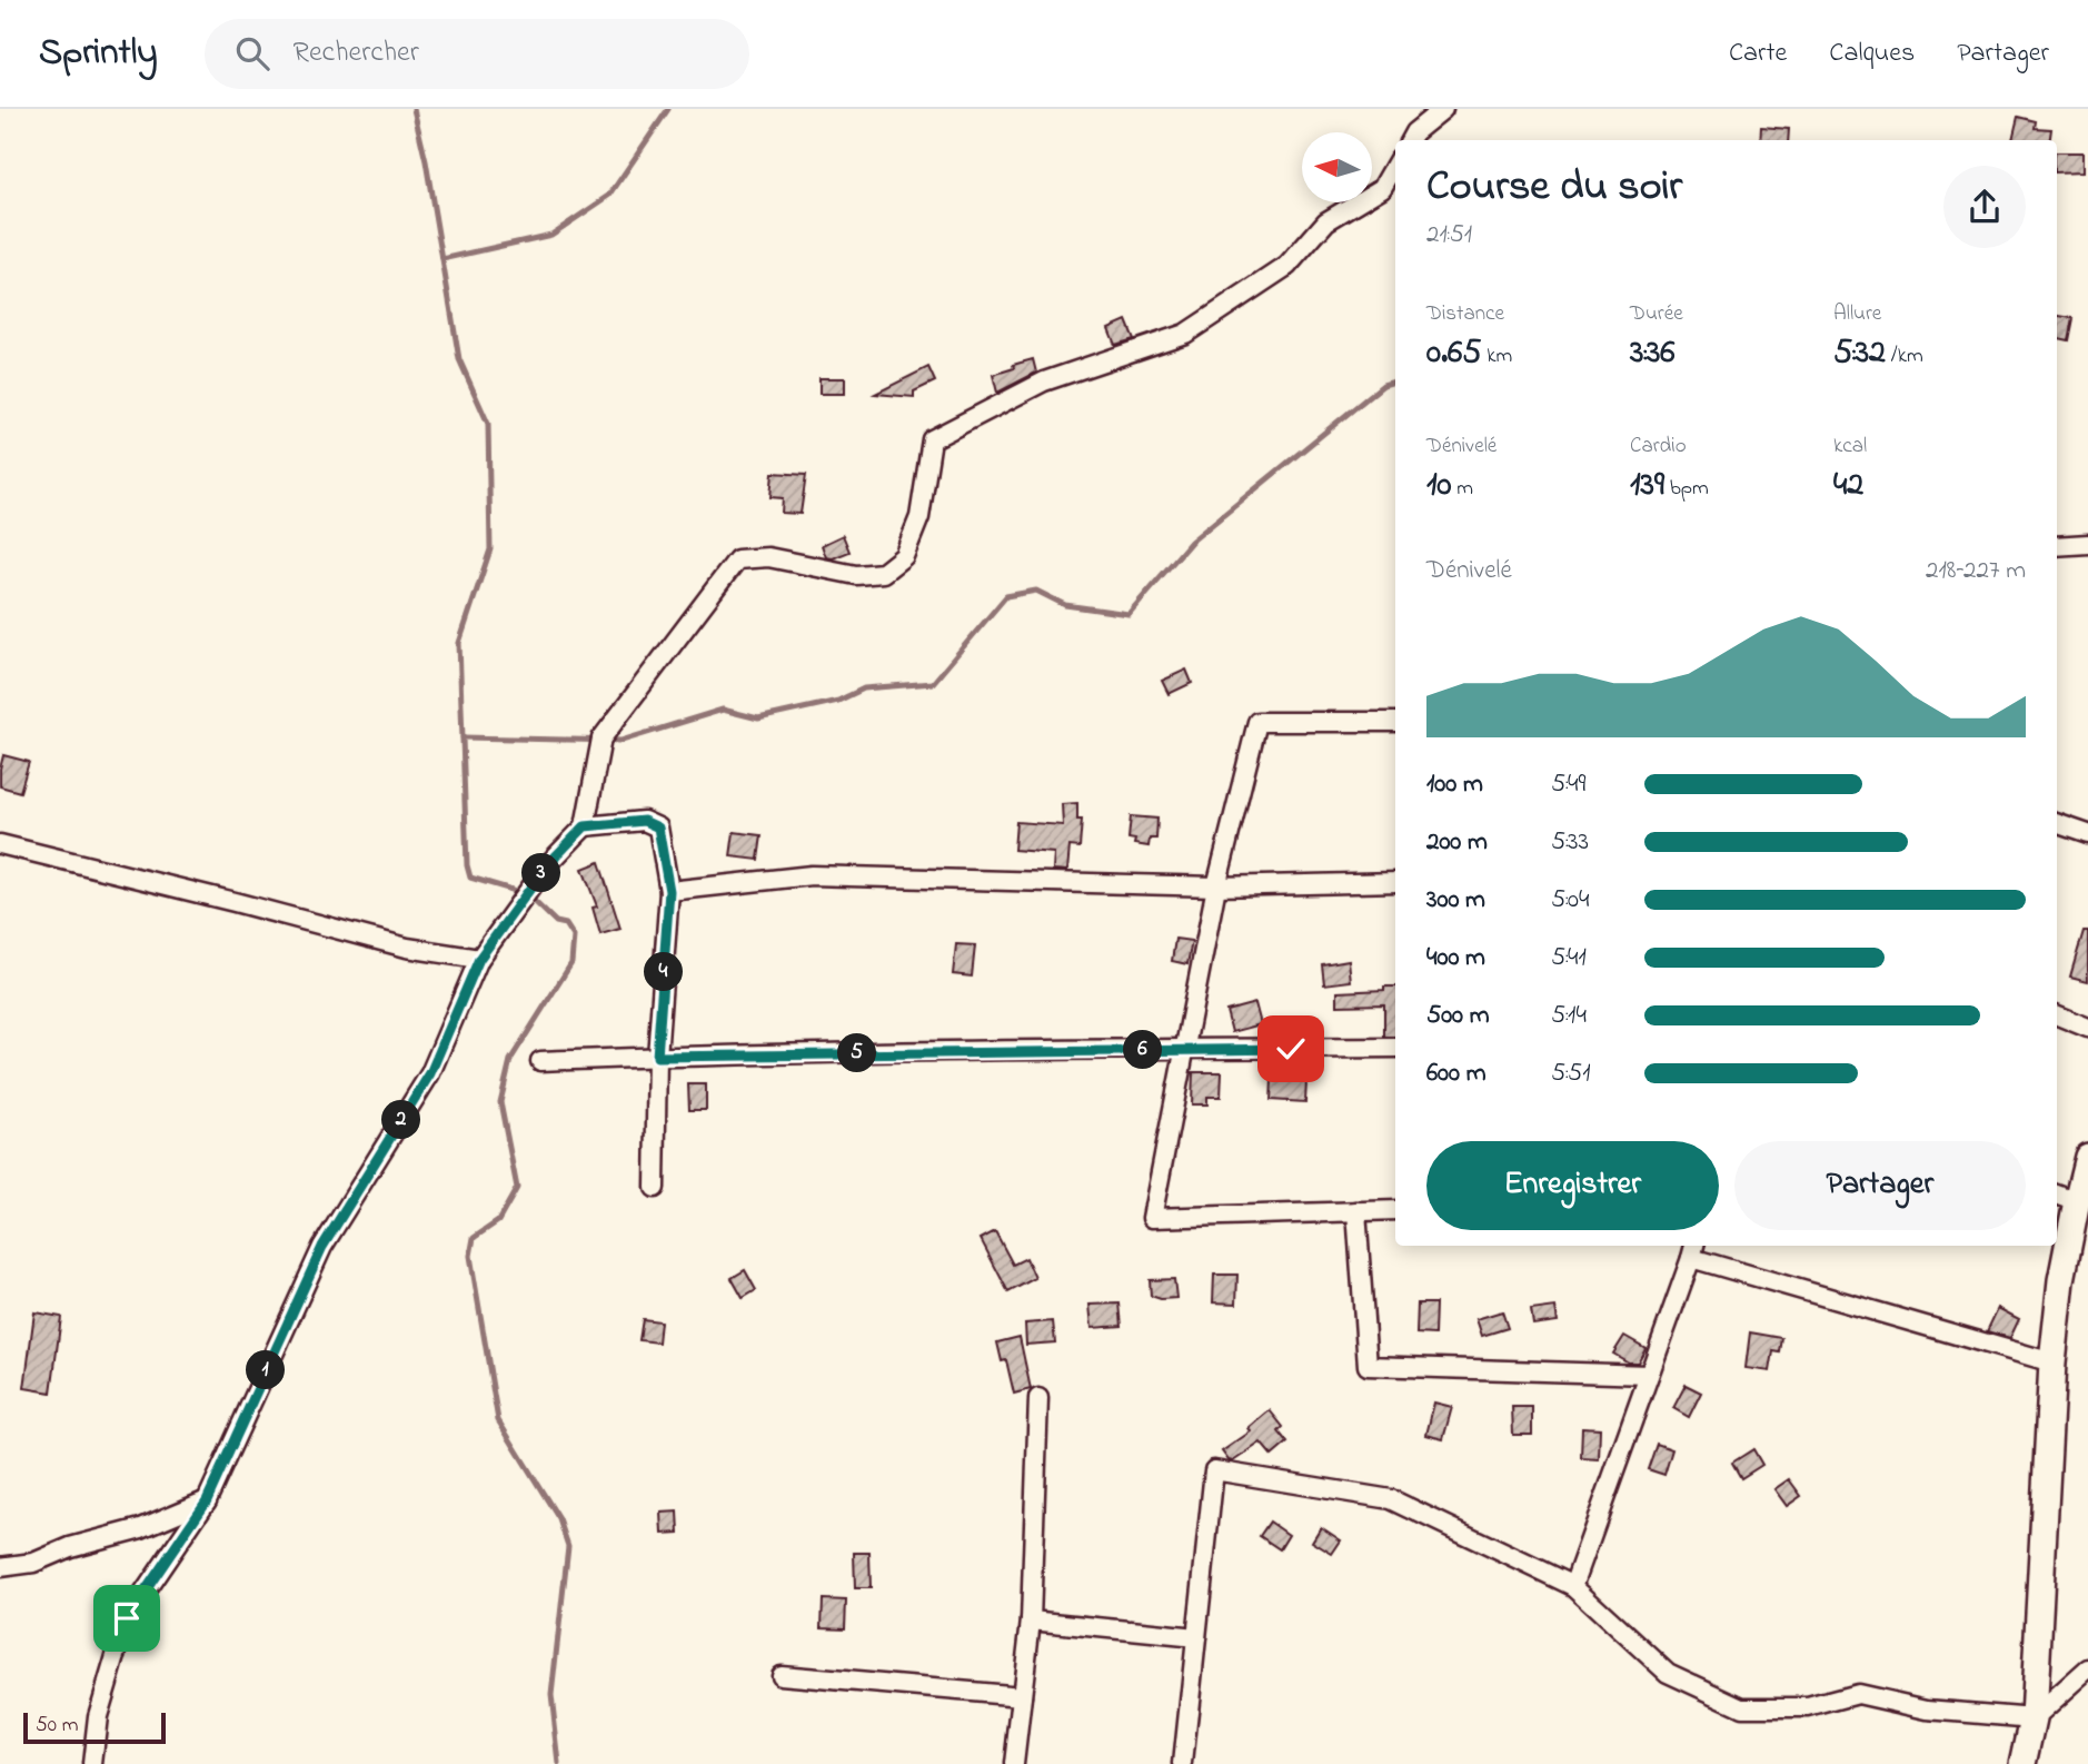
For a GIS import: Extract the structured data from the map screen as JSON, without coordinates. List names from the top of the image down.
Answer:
{
  "scale_bar": "50 m",
  "north": "left",
  "page": {
    "header": "Sprintly",
    "search": "Rechercher",
    "nav": ["Carte", "Calques", "Partager"],
    "heading": ["Course du soir", "21:51"],
    "stats": [
      ["Distance", "0.65 km"],
      ["Durée", "3:36"],
      ["Allure", "5:32 /km"],
      ["Dénivelé", "10 m"],
      ["Cardio", "139 bpm"],
      ["kcal", "42"]
    ],
    "chart": ["Dénivelé", "218–227 m"],
    "list": [
      {
        "name": "100 m",
        "note": "5:49"
      },
      {
        "name": "200 m",
        "note": "5:33"
      },
      {
        "name": "300 m",
        "note": "5:04"
      },
      {
        "name": "400 m",
        "note": "5:41"
      },
      {
        "name": "500 m",
        "note": "5:14"
      },
      {
        "name": "600 m",
        "note": "5:51"
      }
    ],
    "pins": [
      "3",
      "4",
      "6",
      "5",
      "2",
      "1"
    ],
    "buttons": ["Enregistrer", "Partager"],
    "scale": "50 m"
  }
}
